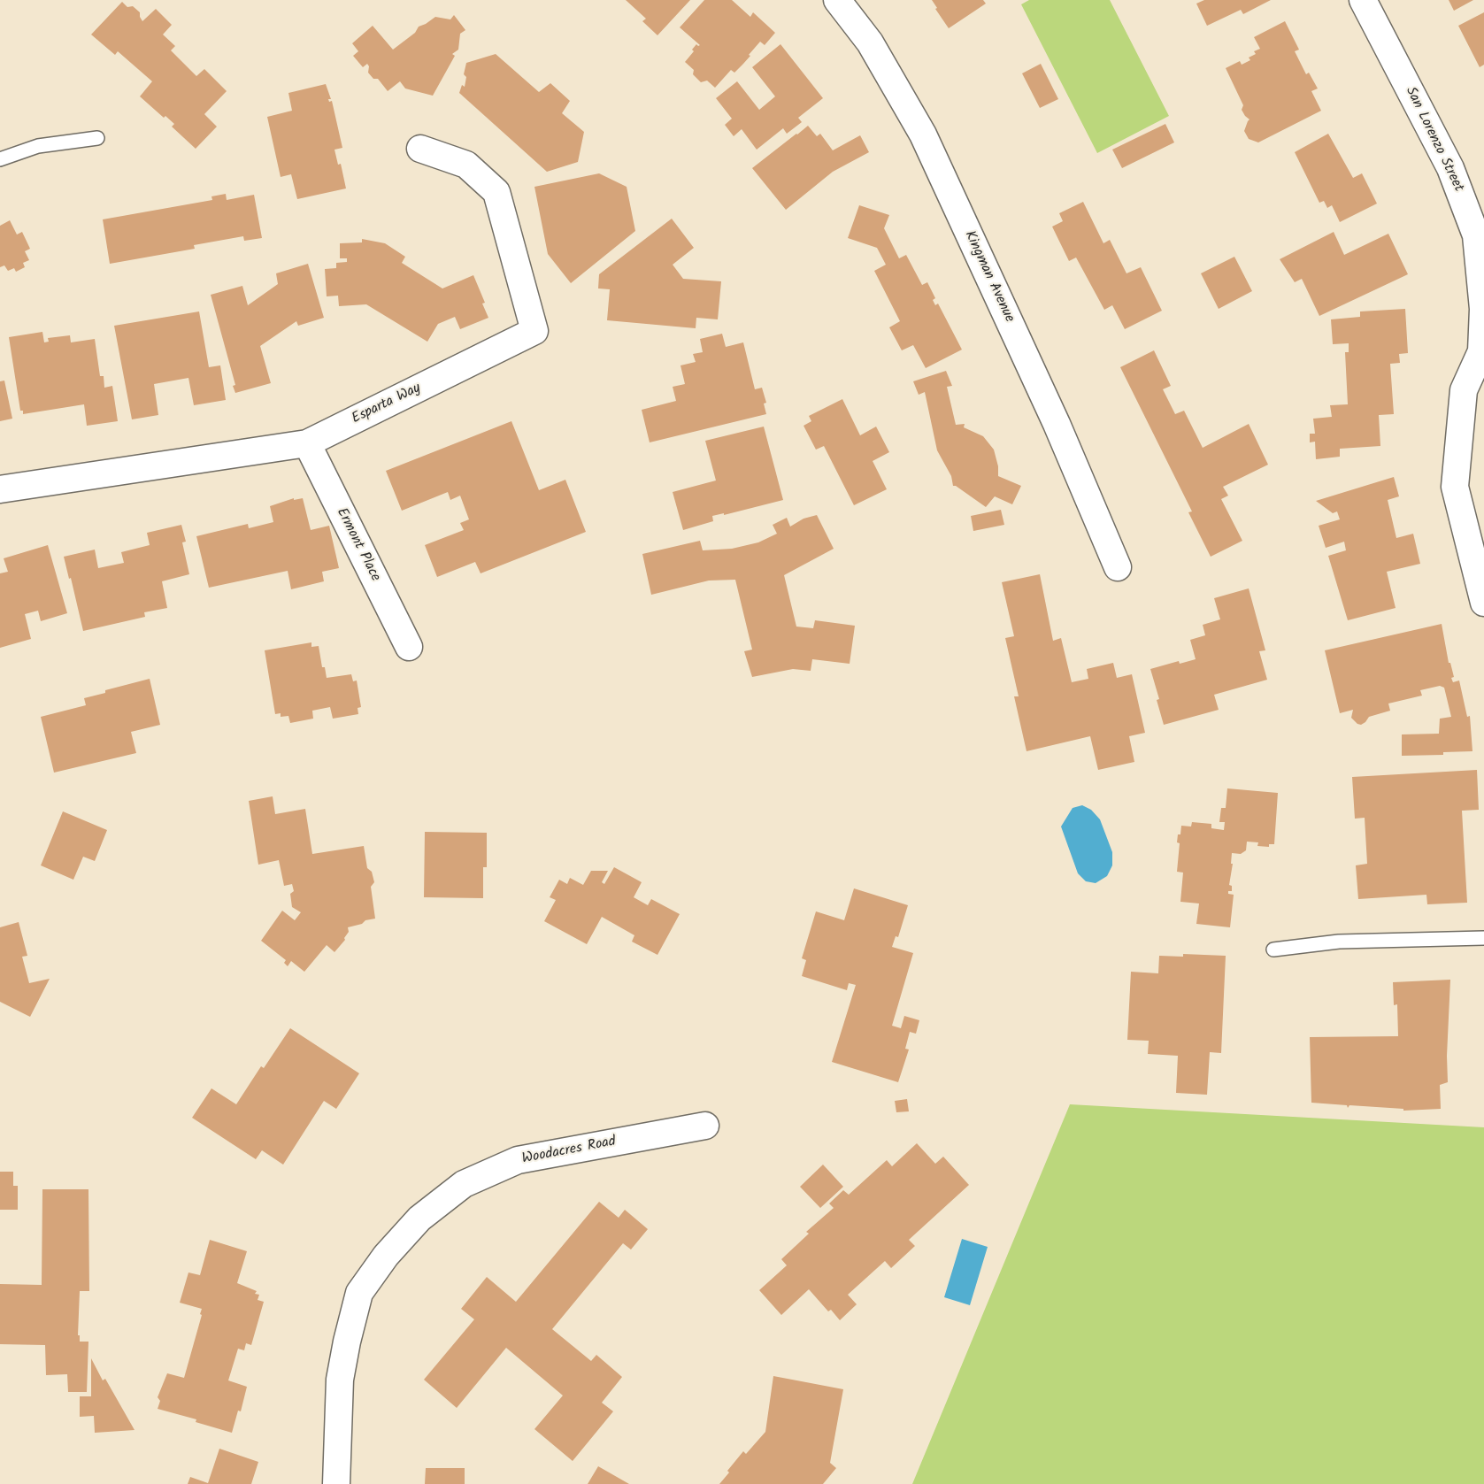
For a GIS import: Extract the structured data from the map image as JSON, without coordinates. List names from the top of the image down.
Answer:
{
  "streets": {
    "street": [
      "San Lorenzo Street",
      "Kingman Avenue",
      "Esparta Way",
      "Ermont Place",
      "Woodacres Road"
    ]
  },
  "crossings": [
    ["Esparta Way", "Ermont Place"]
  ]
}
